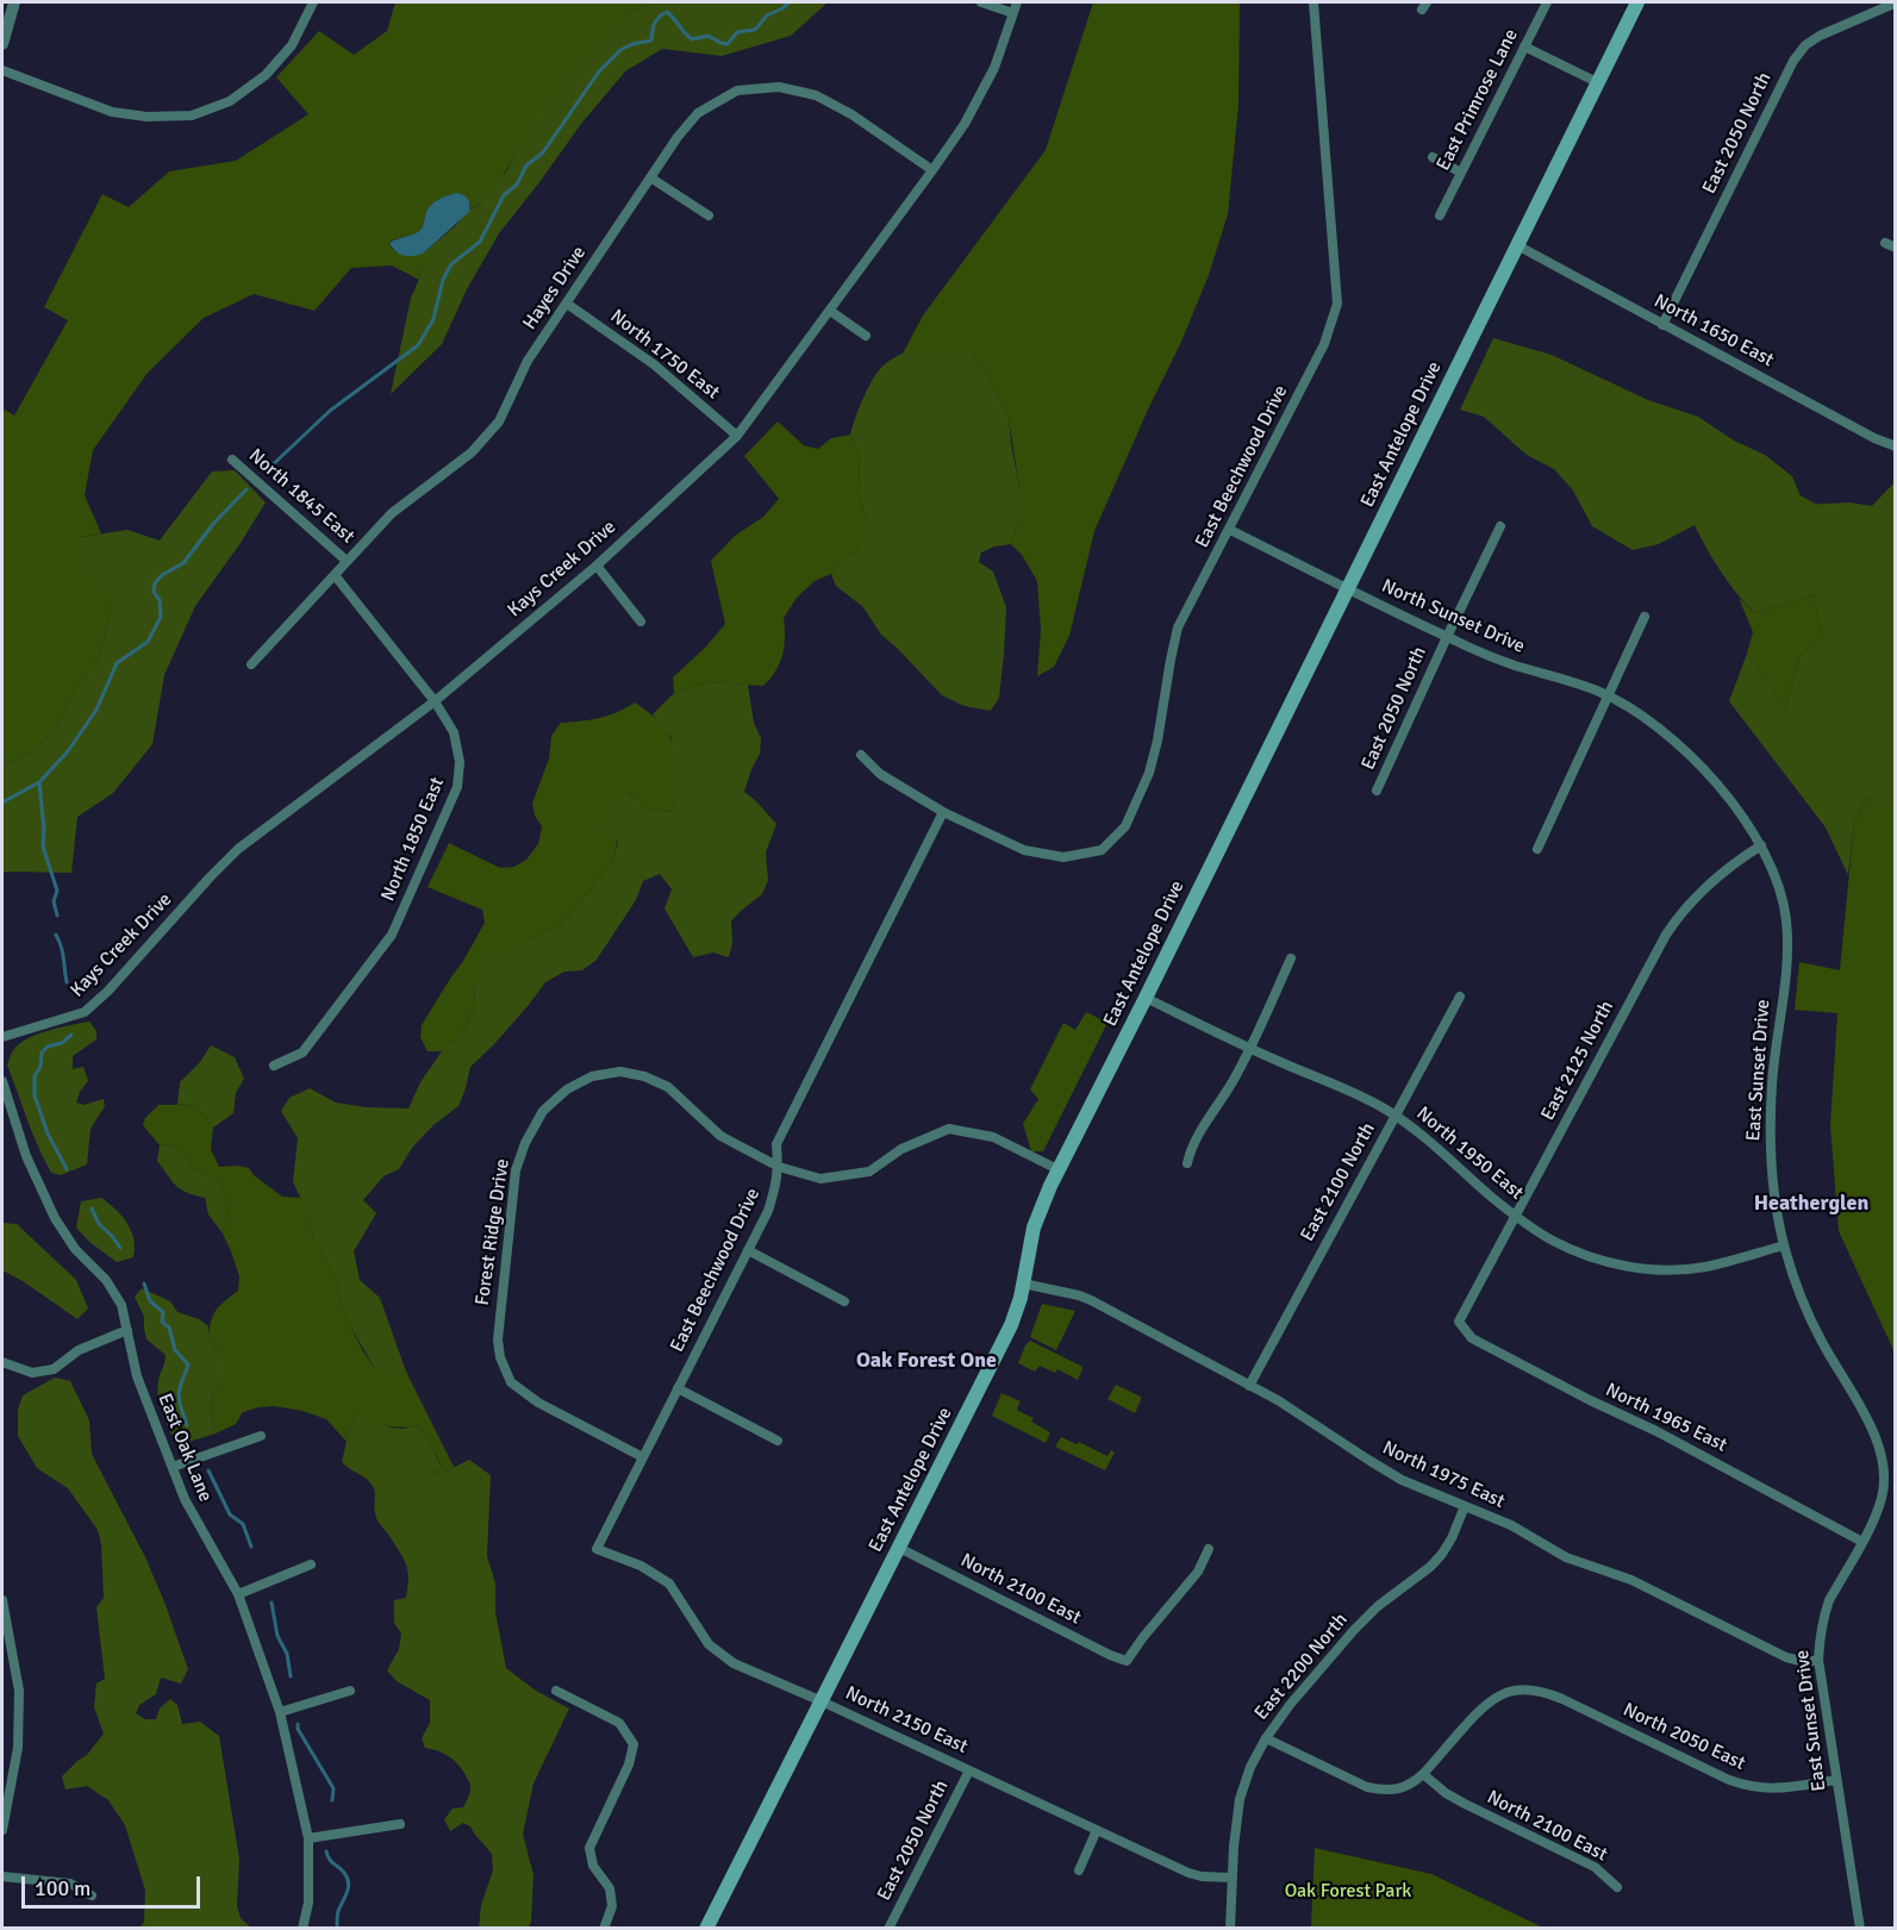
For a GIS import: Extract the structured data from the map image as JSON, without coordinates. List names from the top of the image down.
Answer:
{
  "streets": {
    "main road": ["East Antelope Drive"],
    "street": [
      "East Primrose Lane",
      "East 2050 North",
      "Hayes Drive",
      "North 1650 East",
      "North 1750 East",
      "East Beechwood Drive",
      "North 1845 East",
      "Kays Creek Drive",
      "North Sunset Drive",
      "North 1850 East",
      "East 2125 North",
      "East Sunset Drive",
      "North 1950 East",
      "East 2100 North",
      "Forest Ridge Drive",
      "North 1965 East",
      "East Oak Lane",
      "North 1975 East",
      "North 2100 East",
      "East 2200 North",
      "North 2150 East",
      "North 2050 East"
    ]
  },
  "crossings": [
    ["East 2050 North", "North 1650 East"],
    ["East 2050 North", "North Sunset Drive"],
    ["East 2050 North", "North 2150 East"],
    ["Hayes Drive", "North 1750 East"],
    ["Hayes Drive", "North 1845 East"],
    ["Hayes Drive", "Kays Creek Drive"],
    ["Hayes Drive", "North 1850 East"],
    ["North 1650 East", "East Antelope Drive"],
    ["North 1750 East", "Kays Creek Drive"],
    ["East Antelope Drive", "North Sunset Drive"],
    ["East Antelope Drive", "North 1950 East"],
    ["East Antelope Drive", "Forest Ridge Drive"],
    ["East Antelope Drive", "North 1975 East"],
    ["East Antelope Drive", "North 2100 East"],
    ["East Antelope Drive", "North 2150 East"],
    ["East Beechwood Drive", "North Sunset Drive"],
    ["East Beechwood Drive", "Forest Ridge Drive"],
    ["East Beechwood Drive", "North 2150 East"],
    ["Kays Creek Drive", "North 1850 East"],
    ["North Sunset Drive", "East Sunset Drive"],
    ["East 2125 North", "East Sunset Drive"],
    ["East 2125 North", "North 1950 East"],
    ["East 2125 North", "North 1965 East"],
    ["East Sunset Drive", "North 1950 East"],
    ["East Sunset Drive", "North 1965 East"],
    ["East Sunset Drive", "North 1975 East"],
    ["East Sunset Drive", "North 2050 East"],
    ["North 1950 East", "East 2100 North"],
    ["East 2100 North", "North 1975 East"],
    ["North 1975 East", "East 2200 North"],
    ["North 2100 East", "North 2050 East"],
    ["East 2200 North", "North 2150 East"]
  ],
  "districts": ["Heatherglen", "Oak Forest One"],
  "parks": ["Oak Forest Park"],
  "scale_bar": "100 m"
}
